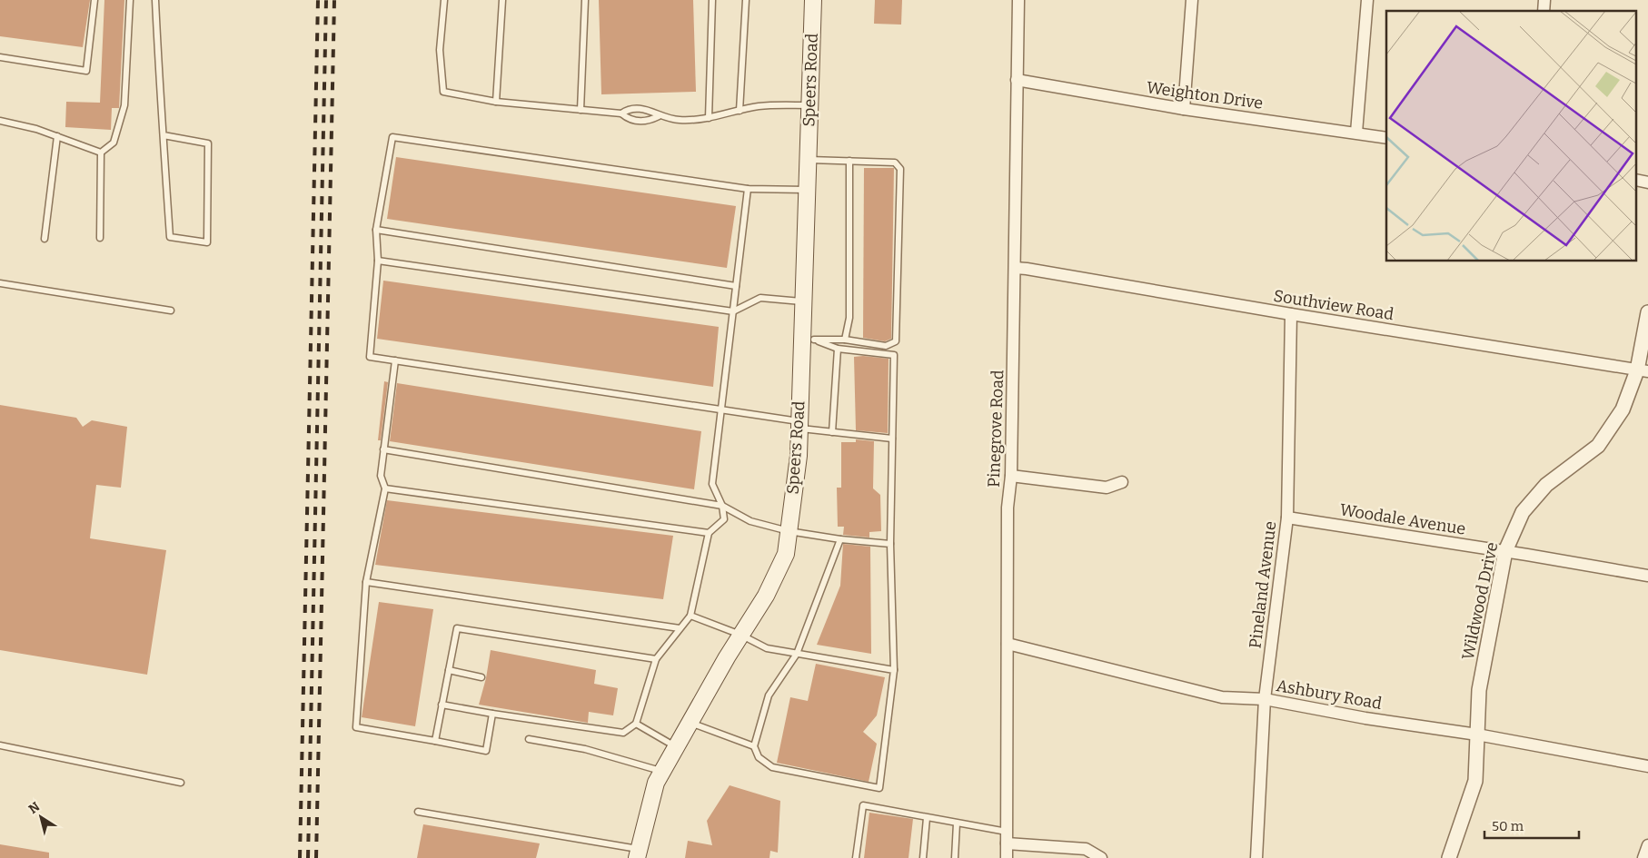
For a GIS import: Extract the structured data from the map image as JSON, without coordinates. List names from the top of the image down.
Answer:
{
  "streets": {
    "main road": ["Speers Road"],
    "street": [
      "Weighton Drive",
      "Southview Road",
      "Pinegrove Road",
      "Woodale Avenue",
      "Pineland Avenue",
      "Wildwood Drive",
      "Ashbury Road"
    ]
  },
  "crossings": [
    ["Weighton Drive", "Pinegrove Road"],
    ["Southview Road", "Pinegrove Road"],
    ["Southview Road", "Pineland Avenue"],
    ["Southview Road", "Wildwood Drive"],
    ["Pinegrove Road", "Ashbury Road"],
    ["Woodale Avenue", "Pineland Avenue"],
    ["Woodale Avenue", "Wildwood Drive"],
    ["Pineland Avenue", "Ashbury Road"],
    ["Wildwood Drive", "Ashbury Road"]
  ],
  "scale_bar": "50 m",
  "north": "top left"
}
